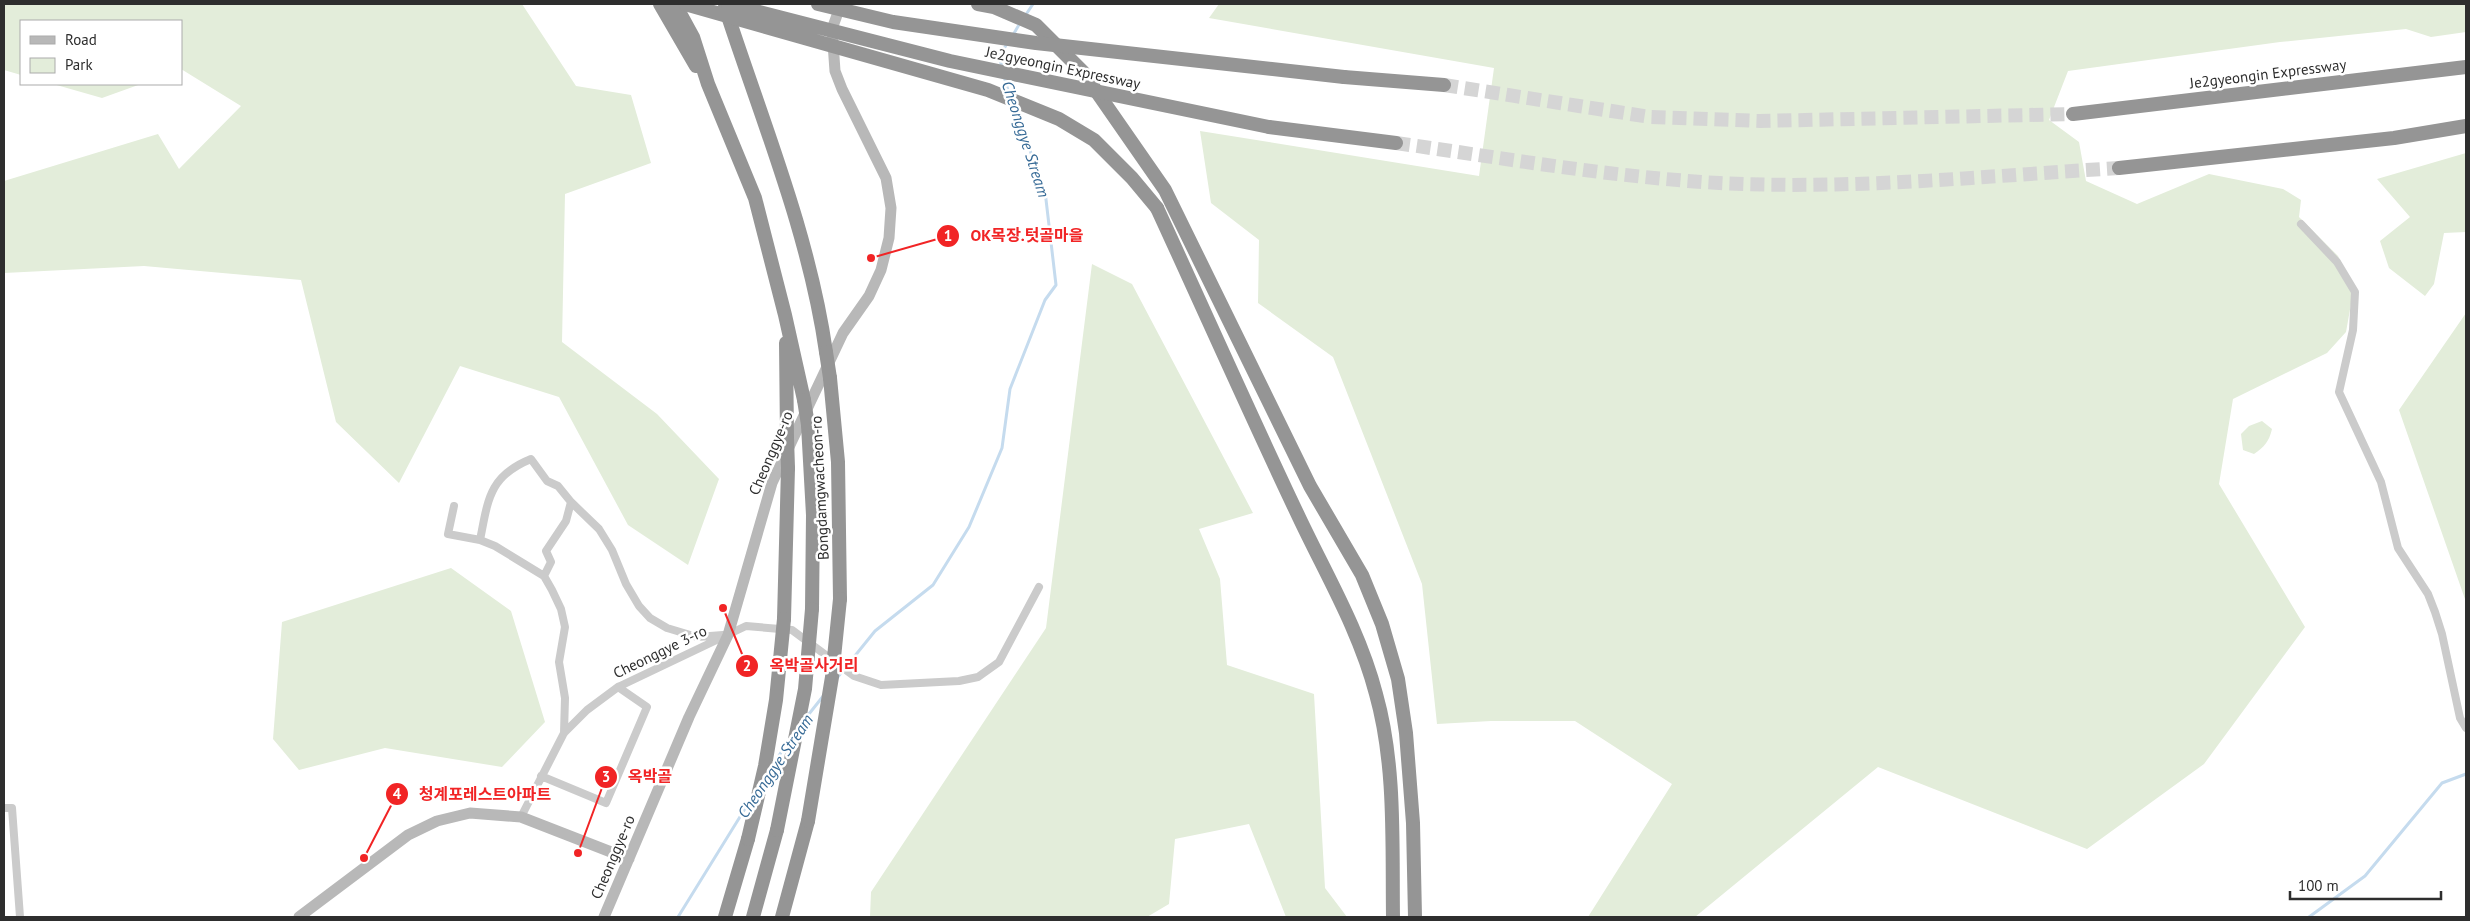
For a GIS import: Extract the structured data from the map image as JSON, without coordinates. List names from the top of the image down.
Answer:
{
  "streets": {
    "highway": ["Je2gyeongin Expressway", "Bongdamgwacheon-ro"],
    "street": ["Cheonggye-ro", "Cheonggye 3-ro"]
  },
  "crossings": [
    ["Cheonggye-ro", "Cheonggye 3-ro"]
  ],
  "water": ["Cheonggye Stream"],
  "places": [
    "OK목장.텃골마을",
    "옥박골사거리",
    "옥박골",
    "청계포레스트아파트"
  ],
  "legend": ["Road", "Park"],
  "scale_bar": "100 m"
}
